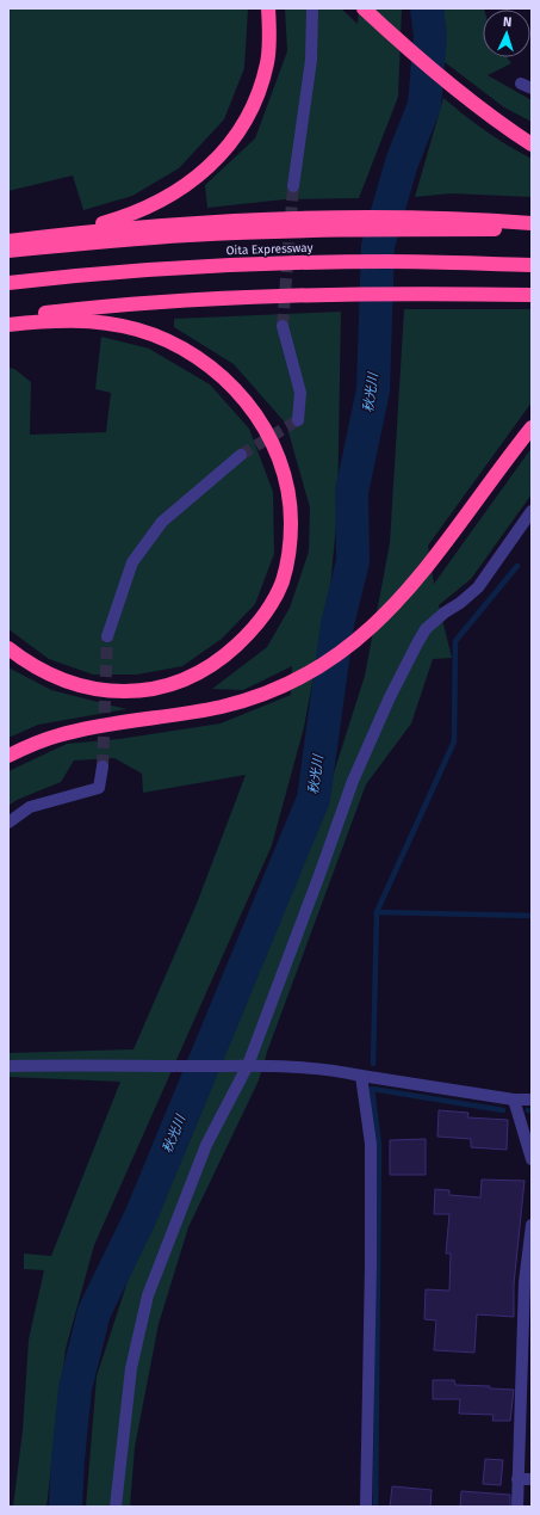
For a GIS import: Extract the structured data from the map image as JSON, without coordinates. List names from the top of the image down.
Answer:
{
  "streets": {
    "highway": ["Oita Expressway"]
  },
  "water": ["秋光川"],
  "north": "top"
}
